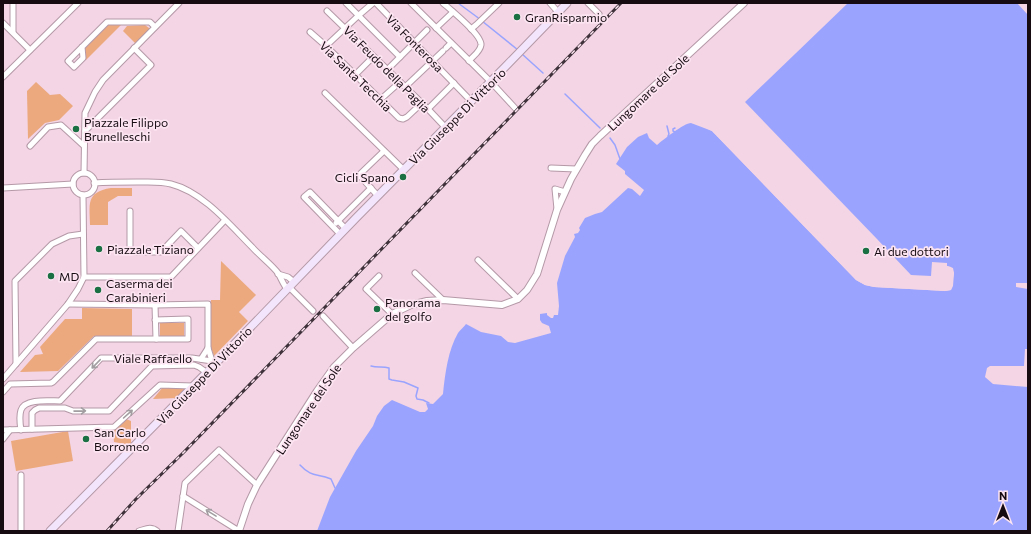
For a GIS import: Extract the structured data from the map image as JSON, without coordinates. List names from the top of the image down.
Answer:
{
  "streets": {
    "main road": ["Via Giuseppe Di Vittorio"],
    "street": [
      "Via Fonterosa",
      "Via Feudo della Paglia",
      "Via Santa Tecchia",
      "Lungomare del Sole",
      "Viale Raffaello"
    ]
  },
  "crossings": [
    ["Via Fonterosa", "Via Giuseppe Di Vittorio"],
    ["Via Feudo della Paglia", "Via Santa Tecchia"],
    ["Via Feudo della Paglia", "Via Giuseppe Di Vittorio"],
    ["Via Giuseppe Di Vittorio", "Viale Raffaello"]
  ],
  "places": [
    "GranRisparmio",
    "Piazzale Filippo Brunelleschi",
    "Cicli Spano",
    "Piazzale Tiziano",
    "Ai due dottori",
    "MD",
    "Caserma dei Carabinieri",
    "Panorama del golfo",
    "San Carlo Borromeo"
  ],
  "north": "top"
}
